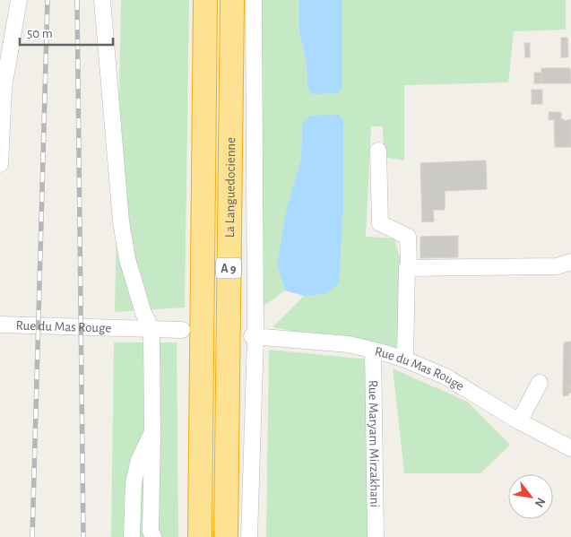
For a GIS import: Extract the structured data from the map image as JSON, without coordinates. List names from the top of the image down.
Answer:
{
  "streets": {
    "highway": ["La Languedocienne", "A 9"],
    "street": ["Rue du Mas Rouge", "Rue Maryam Mirzakhani"]
  },
  "crossings": [
    ["Rue du Mas Rouge", "Rue Maryam Mirzakhani"]
  ],
  "scale_bar": "50 m",
  "north": "bottom right"
}
